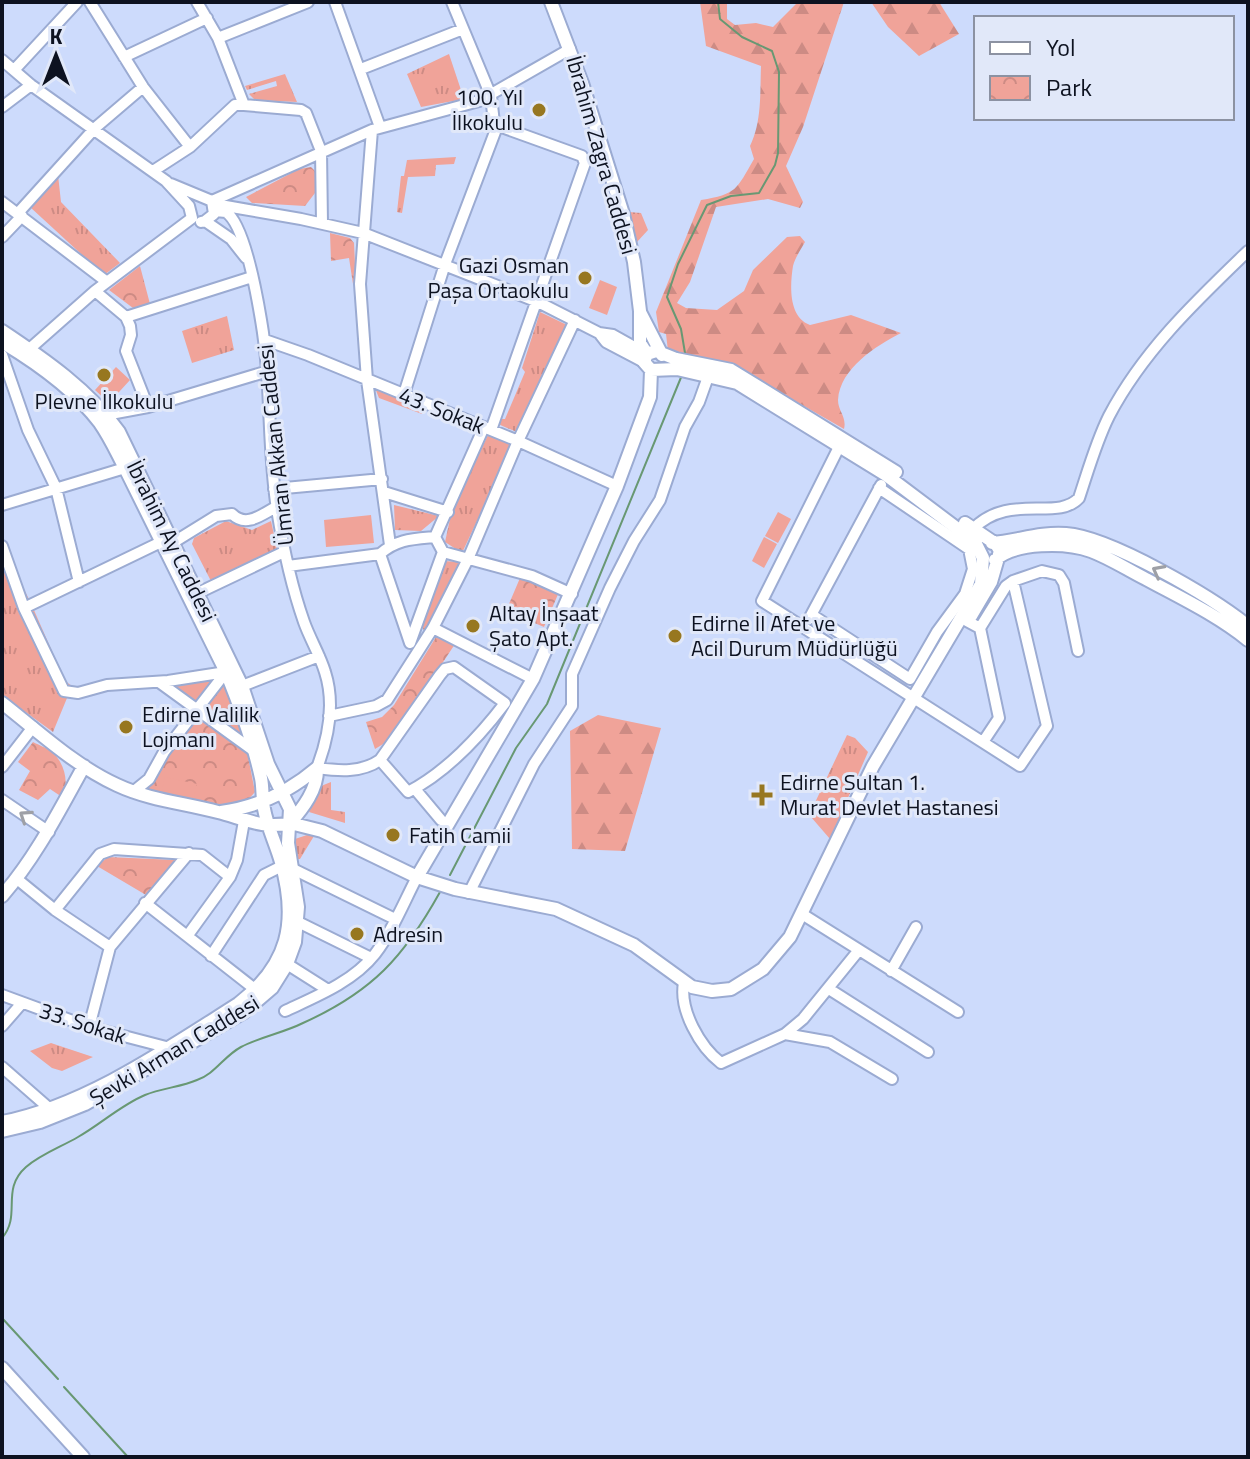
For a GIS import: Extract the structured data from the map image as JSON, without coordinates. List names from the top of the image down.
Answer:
{
  "streets": {
    "main road": ["İbrahim Zagra Caddesi", "İbrahim Ay Caddesi", "Şevki Arman Caddesi"],
    "street": ["43. Sokak", "Ümran Akkan Caddesi", "33. Sokak"]
  },
  "crossings": [
    ["43. Sokak", "Ümran Akkan Caddesi"],
    ["İbrahim Ay Caddesi", "Şevki Arman Caddesi"]
  ],
  "places": {
    "other": [
      "100. Yıl İlkokulu",
      "Gazi Osman Paşa Ortaokulu",
      "Plevne İlkokulu",
      "Altay İnşaat Şato Apt.",
      "Edirne İl Afet ve Acil Durum Müdürlüğü",
      "Edirne Valilik Lojmanı",
      "Fatih Camii",
      "Adresin"
    ],
    "health": ["Edirne Sultan 1. Murat Devlet Hastanesi"]
  },
  "legend": ["Yol", "Park"],
  "north": "top"
}
